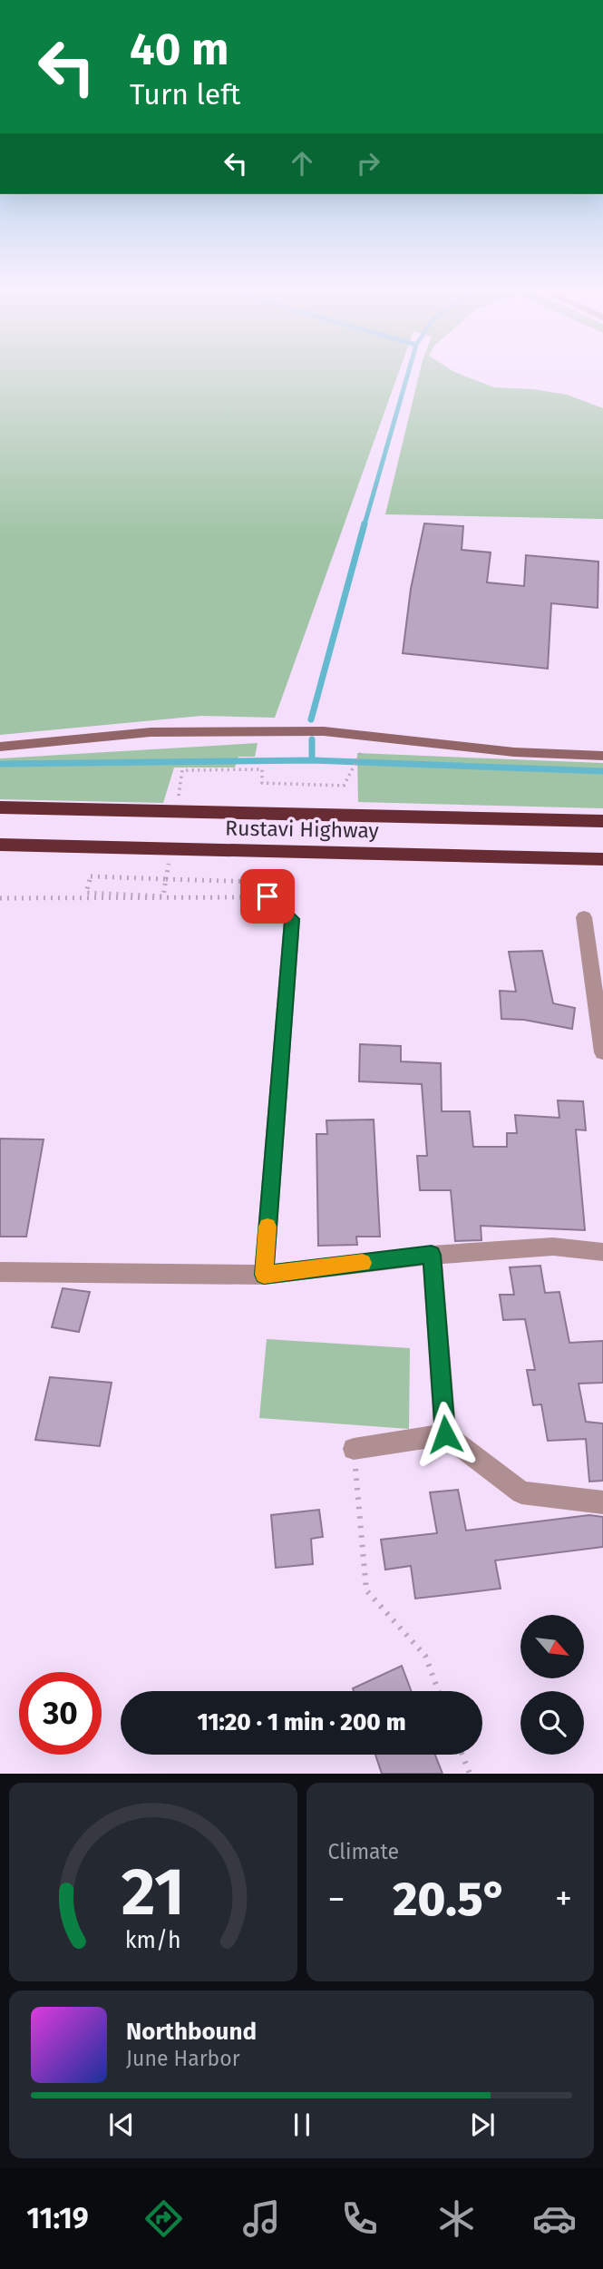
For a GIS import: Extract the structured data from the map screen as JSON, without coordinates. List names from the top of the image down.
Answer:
{
  "streets": {
    "highway": ["Rustavi Highway"]
  },
  "north": "bottom right",
  "page": {
    "turn": ["40 m", "Turn left"],
    "limit": "30",
    "trip": "11:20 · 1 min · 200 m",
    "tile": "Climate",
    "heat": ["−", "20.5°", "+"],
    "song": ["Northbound", "June Harbor"],
    "tabs": "11:19",
    "gauge": ["21", "km/h"]
  }
}
